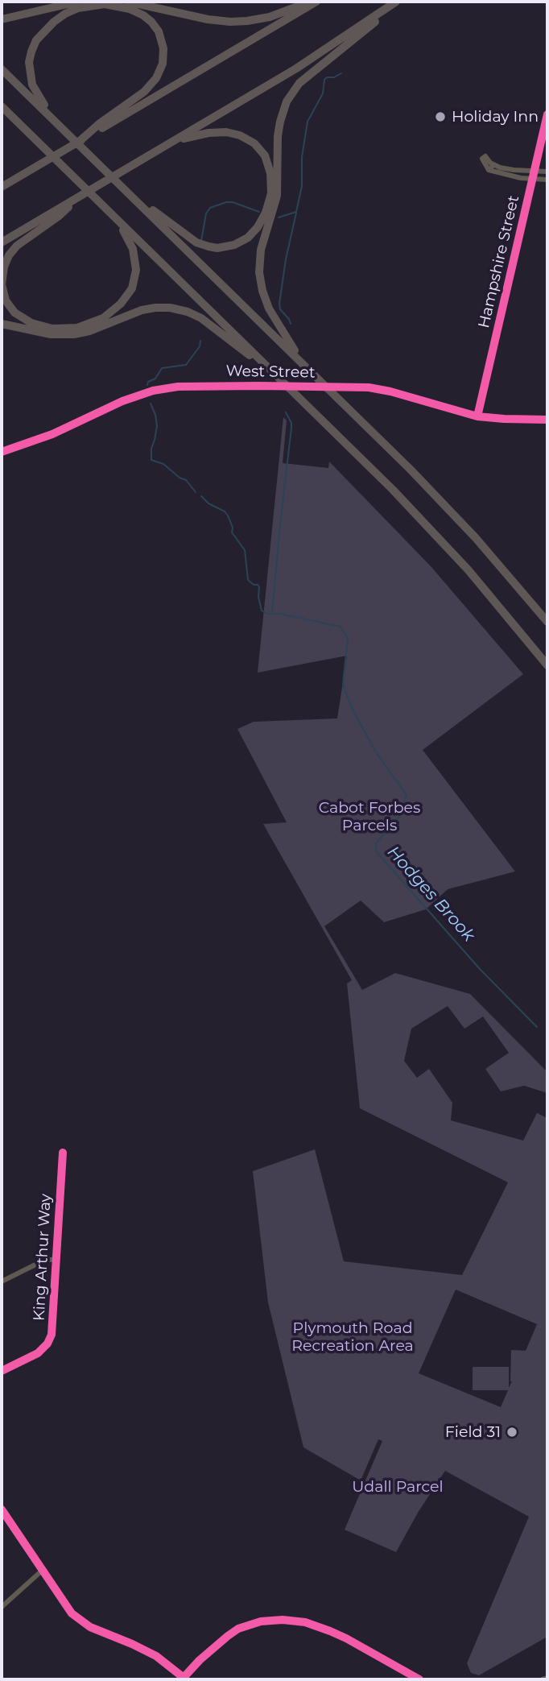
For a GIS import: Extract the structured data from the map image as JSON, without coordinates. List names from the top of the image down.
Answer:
{
  "streets": {
    "street": ["Hampshire Street", "West Street", "King Arthur Way"]
  },
  "crossings": [
    ["Hampshire Street", "West Street"]
  ],
  "water": ["Hodges Brook"],
  "parks": ["Cabot Forbes Parcels", "Plymouth Road Recreation Area", "Udall Parcel"],
  "places": ["Holiday Inn", "Field 31"]
}
